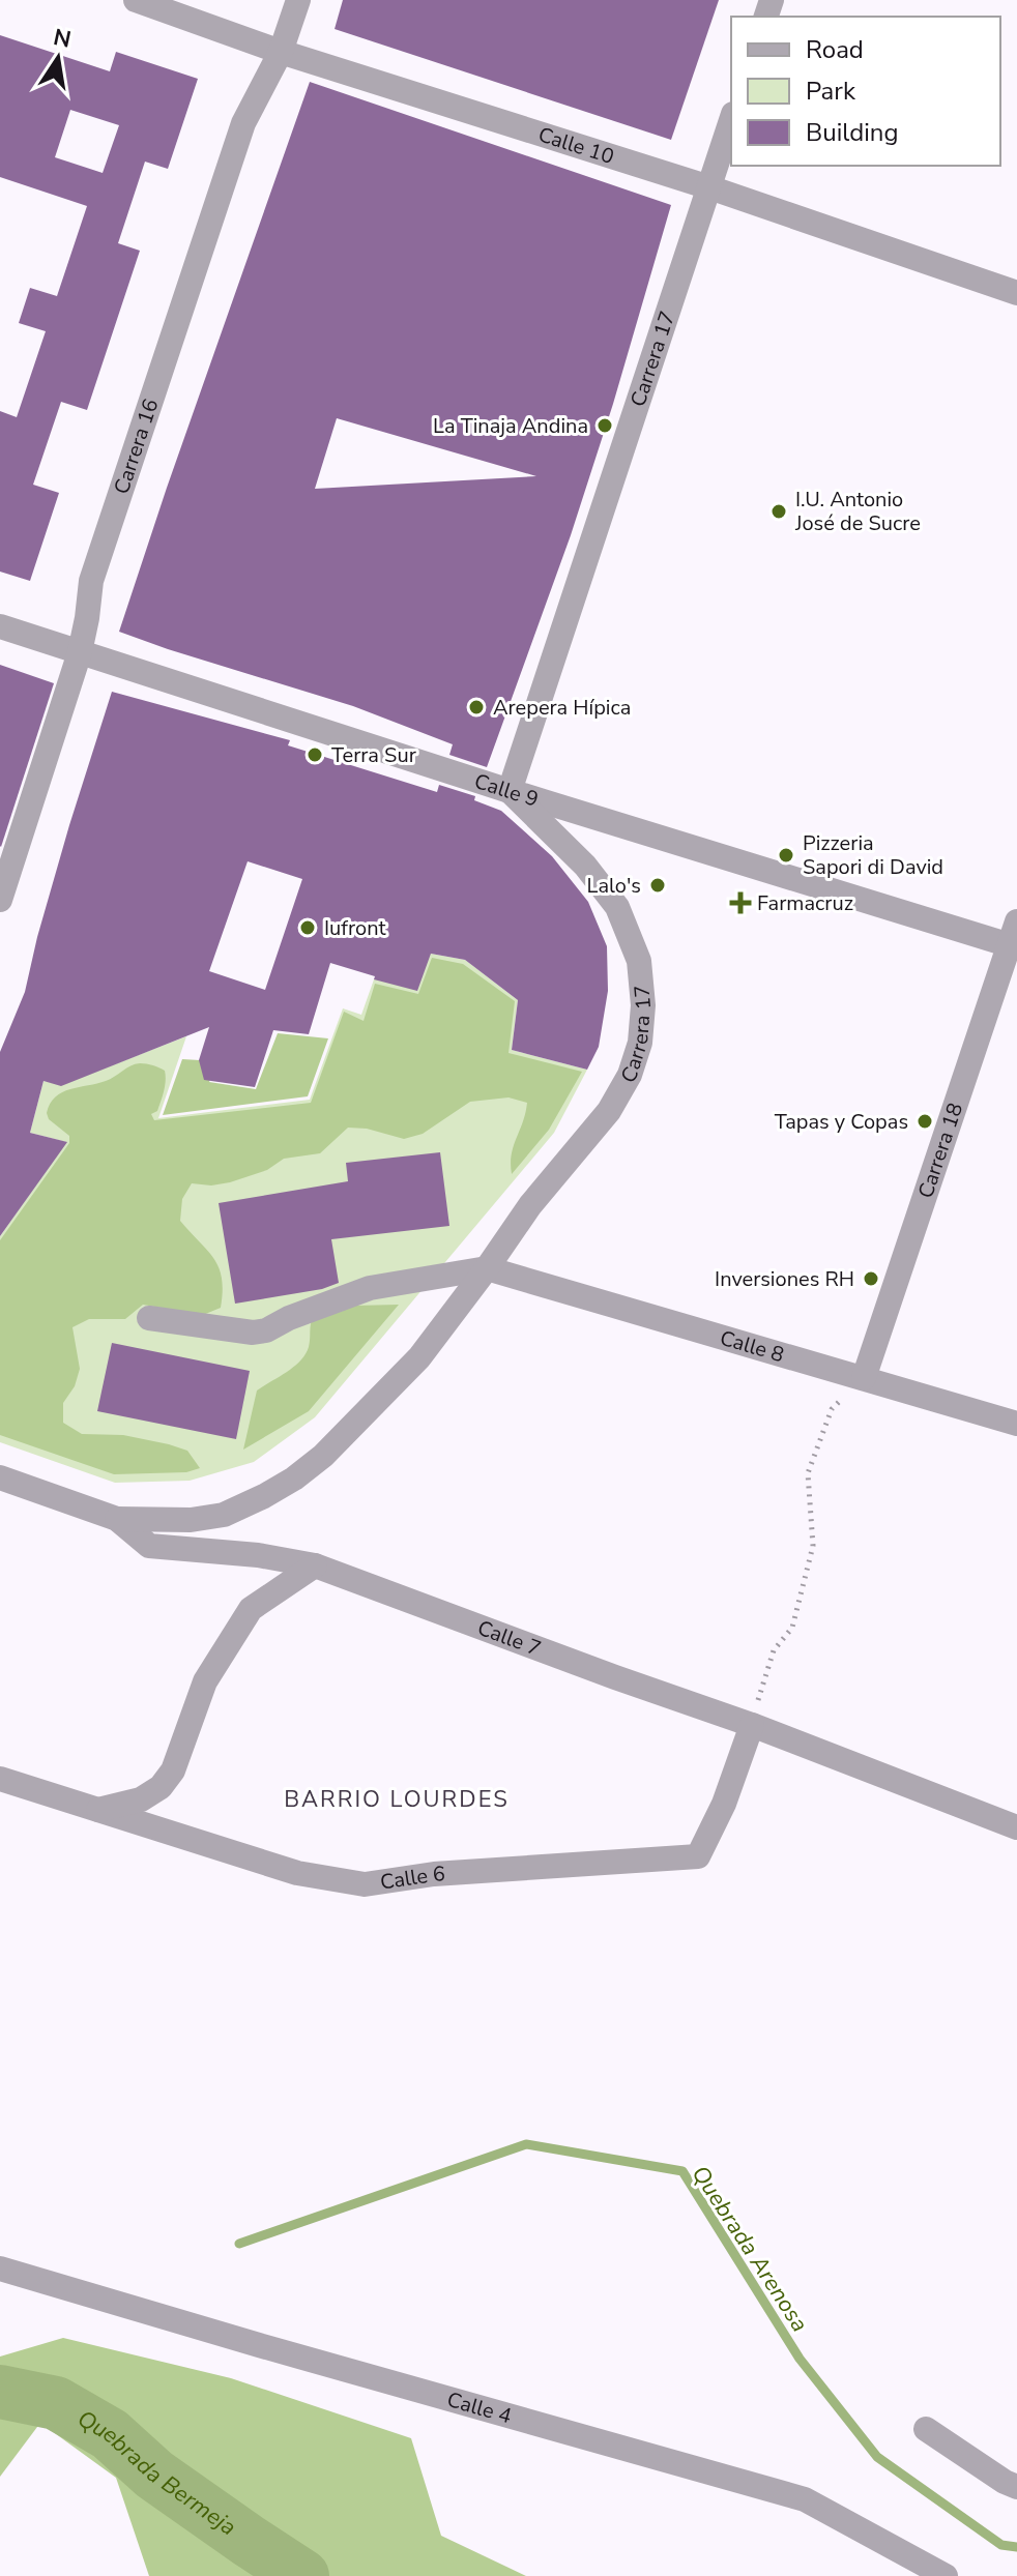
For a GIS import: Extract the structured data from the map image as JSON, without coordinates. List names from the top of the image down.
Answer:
{
  "streets": {
    "street": [
      "Calle 10",
      "Carrera 17",
      "Carrera 16",
      "Calle 9",
      "Carrera 18",
      "Calle 8",
      "Calle 7",
      "Calle 6",
      "Calle 4"
    ]
  },
  "crossings": [
    ["Calle 10", "Carrera 17"],
    ["Calle 10", "Carrera 16"],
    ["Carrera 17", "Calle 9"],
    ["Carrera 17", "Calle 8"],
    ["Carrera 17", "Calle 7"],
    ["Carrera 16", "Calle 9"],
    ["Calle 9", "Carrera 18"],
    ["Carrera 18", "Calle 8"],
    ["Calle 7", "Calle 6"]
  ],
  "districts": ["BARRIO LOURDES"],
  "water": ["Quebrada Arenosa", "Quebrada Bermeja"],
  "places": {
    "other": [
      "La Tinaja Andina",
      "I.U. Antonio José de Sucre",
      "Arepera Hípica",
      "Terra Sur",
      "Pizzeria Sapori di David",
      "Lalo's",
      "Iufront",
      "Tapas y Copas",
      "Inversiones RH"
    ],
    "health": ["Farmacruz"]
  },
  "legend": ["Road", "Park", "Building"],
  "north": "top"
}
